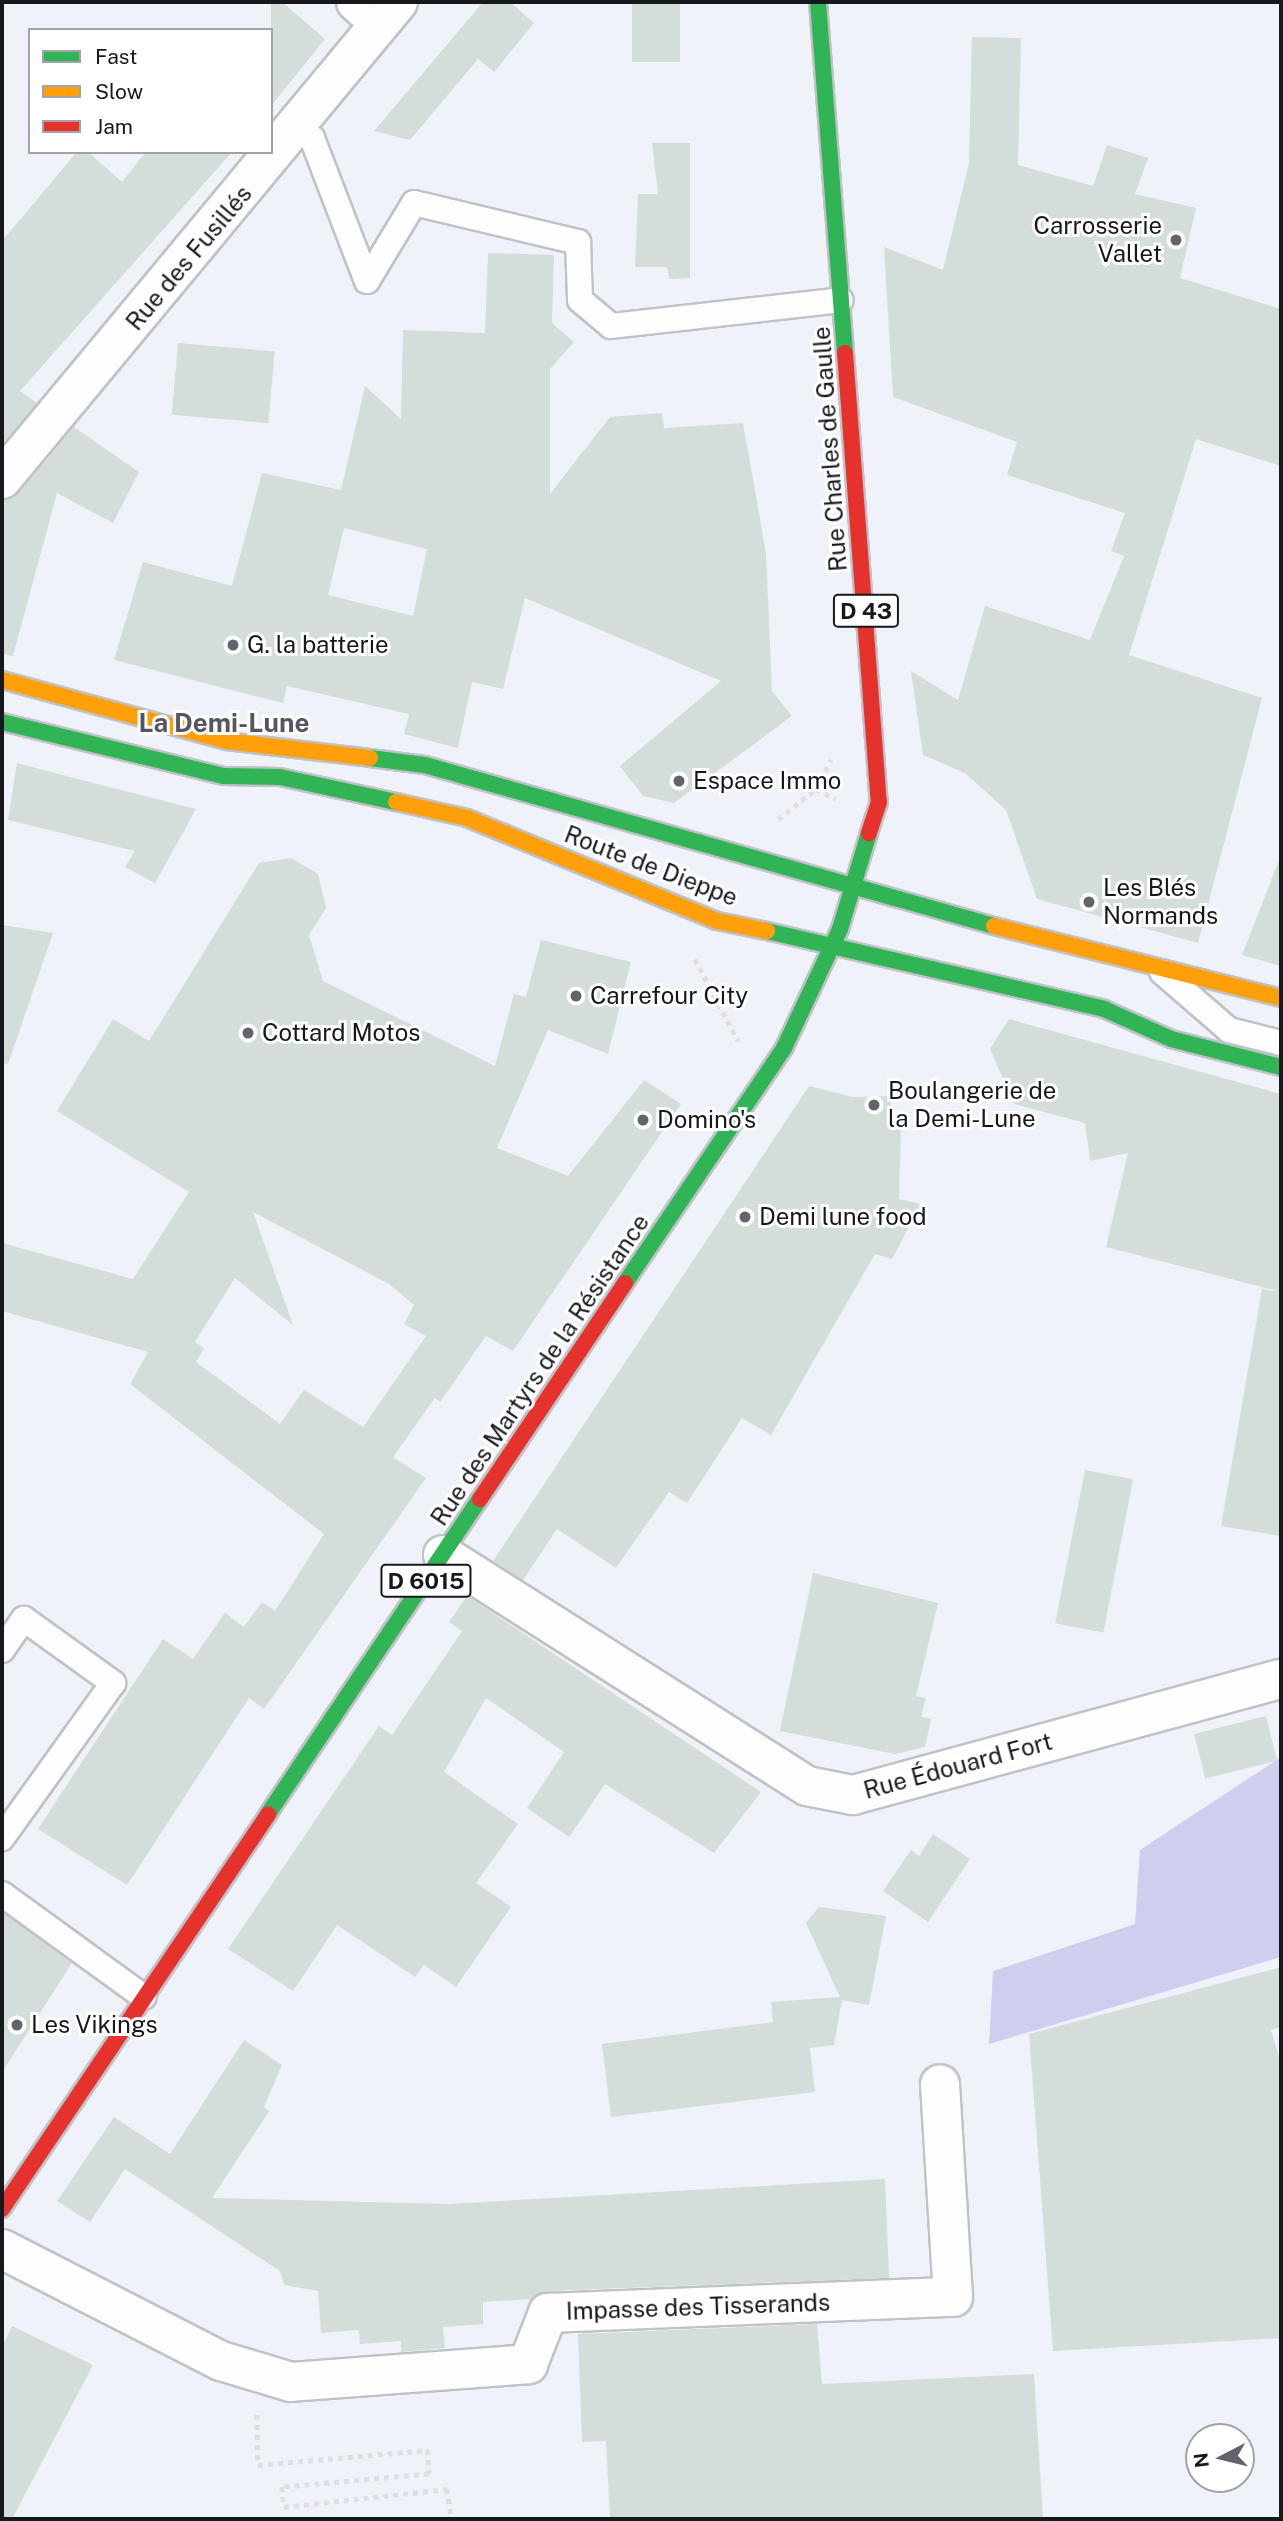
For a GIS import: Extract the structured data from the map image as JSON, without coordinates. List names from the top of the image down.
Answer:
{
  "streets": {
    "main road": [
      "Rue Charles de Gaulle",
      "D 43",
      "Route de Dieppe",
      "Rue des Martyrs de la Résistance",
      "D 6015"
    ],
    "street": ["Rue des Fusillés", "Rue Édouard Fort", "Impasse des Tisserands"]
  },
  "crossings": [
    ["Rue Charles de Gaulle", "Route de Dieppe"],
    ["Rue Charles de Gaulle", "Rue des Martyrs de la Résistance"],
    ["Route de Dieppe", "Rue des Martyrs de la Résistance"],
    ["Rue des Martyrs de la Résistance", "Rue Édouard Fort"]
  ],
  "districts": ["La Demi-Lune"],
  "places": [
    "Carrosserie Vallet",
    "G. la batterie",
    "Espace Immo",
    "Les Blés Normands",
    "Carrefour City",
    "Cottard Motos",
    "Boulangerie de la Demi-Lune",
    "Domino's",
    "Demi lune food",
    "Les Vikings"
  ],
  "legend": ["Fast", "Slow", "Jam"],
  "north": "left"
}
